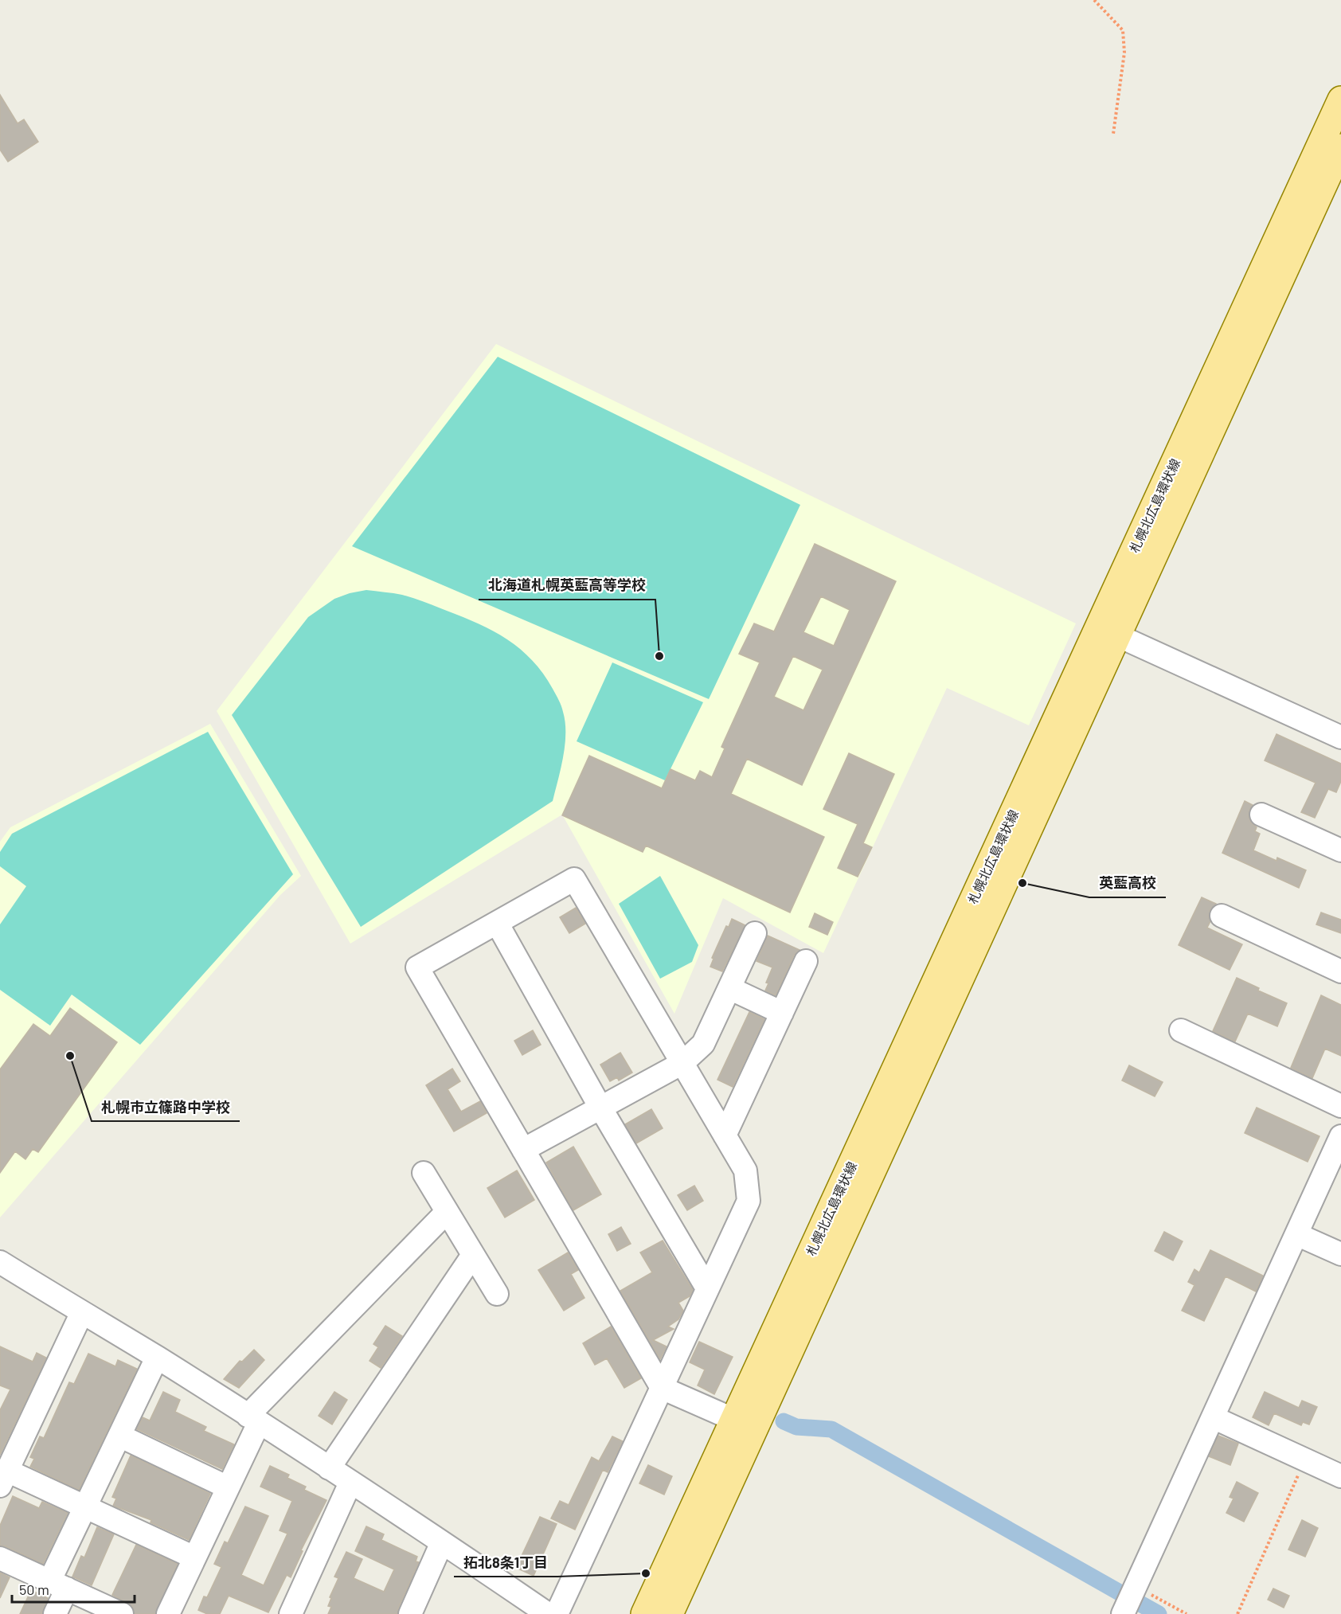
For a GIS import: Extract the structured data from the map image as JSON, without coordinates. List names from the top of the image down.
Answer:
{
  "streets": {
    "main road": ["札幌北広島環状線"]
  },
  "places": [
    "北海道札幌英藍高等学校",
    "英藍高校",
    "札幌市立篠路中学校",
    "拓北8条1丁目"
  ],
  "scale_bar": "50 m"
}
